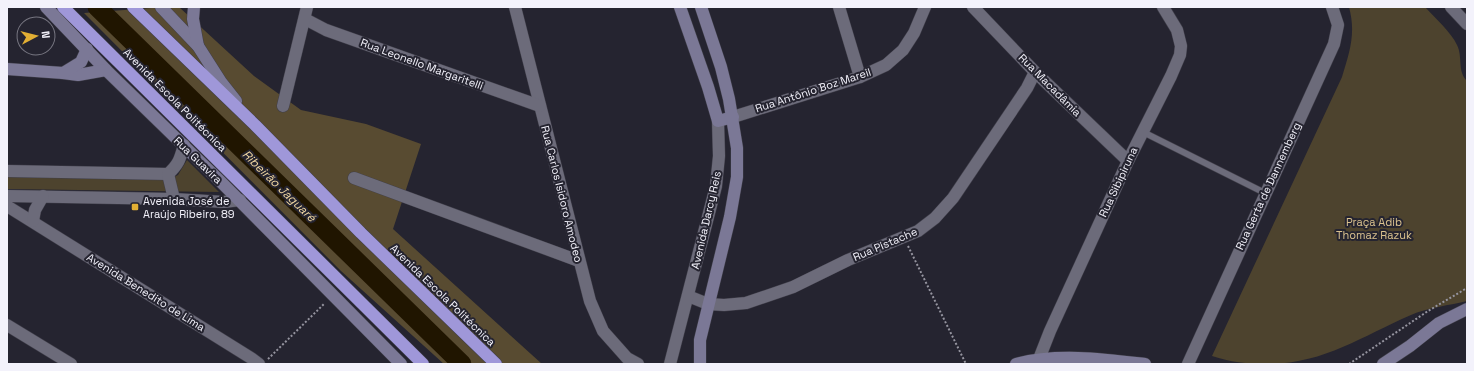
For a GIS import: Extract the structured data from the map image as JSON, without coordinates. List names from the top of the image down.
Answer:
{
  "streets": {
    "highway": ["Avenida Escola Politécnica"],
    "main road": ["Rua Antônio Boz Mareil", "Rua Guavira", "Avenida Darcy Reis"],
    "street": [
      "Rua Leonello Margaritelli",
      "Rua Macadâmia",
      "Rua Sibipiruna",
      "Rua Gerta de Dannemberg",
      "Rua Carlos Isidoro Amodeo",
      "Rua Pistache",
      "Avenida Benedito de Lima"
    ]
  },
  "crossings": [
    ["Rua Leonello Margaritelli", "Rua Carlos Isidoro Amodeo"],
    ["Rua Macadâmia", "Rua Sibipiruna"],
    ["Rua Macadâmia", "Rua Pistache"],
    ["Rua Antônio Boz Mareil", "Avenida Darcy Reis"],
    ["Avenida Darcy Reis", "Rua Pistache"]
  ],
  "water": ["Ribeirão Jaguaré"],
  "parks": ["Praça Adib Thomaz Razuk"],
  "places": {
    "transit": ["Avenida José de Araújo Ribeiro, 89"]
  },
  "north": "right"
}
